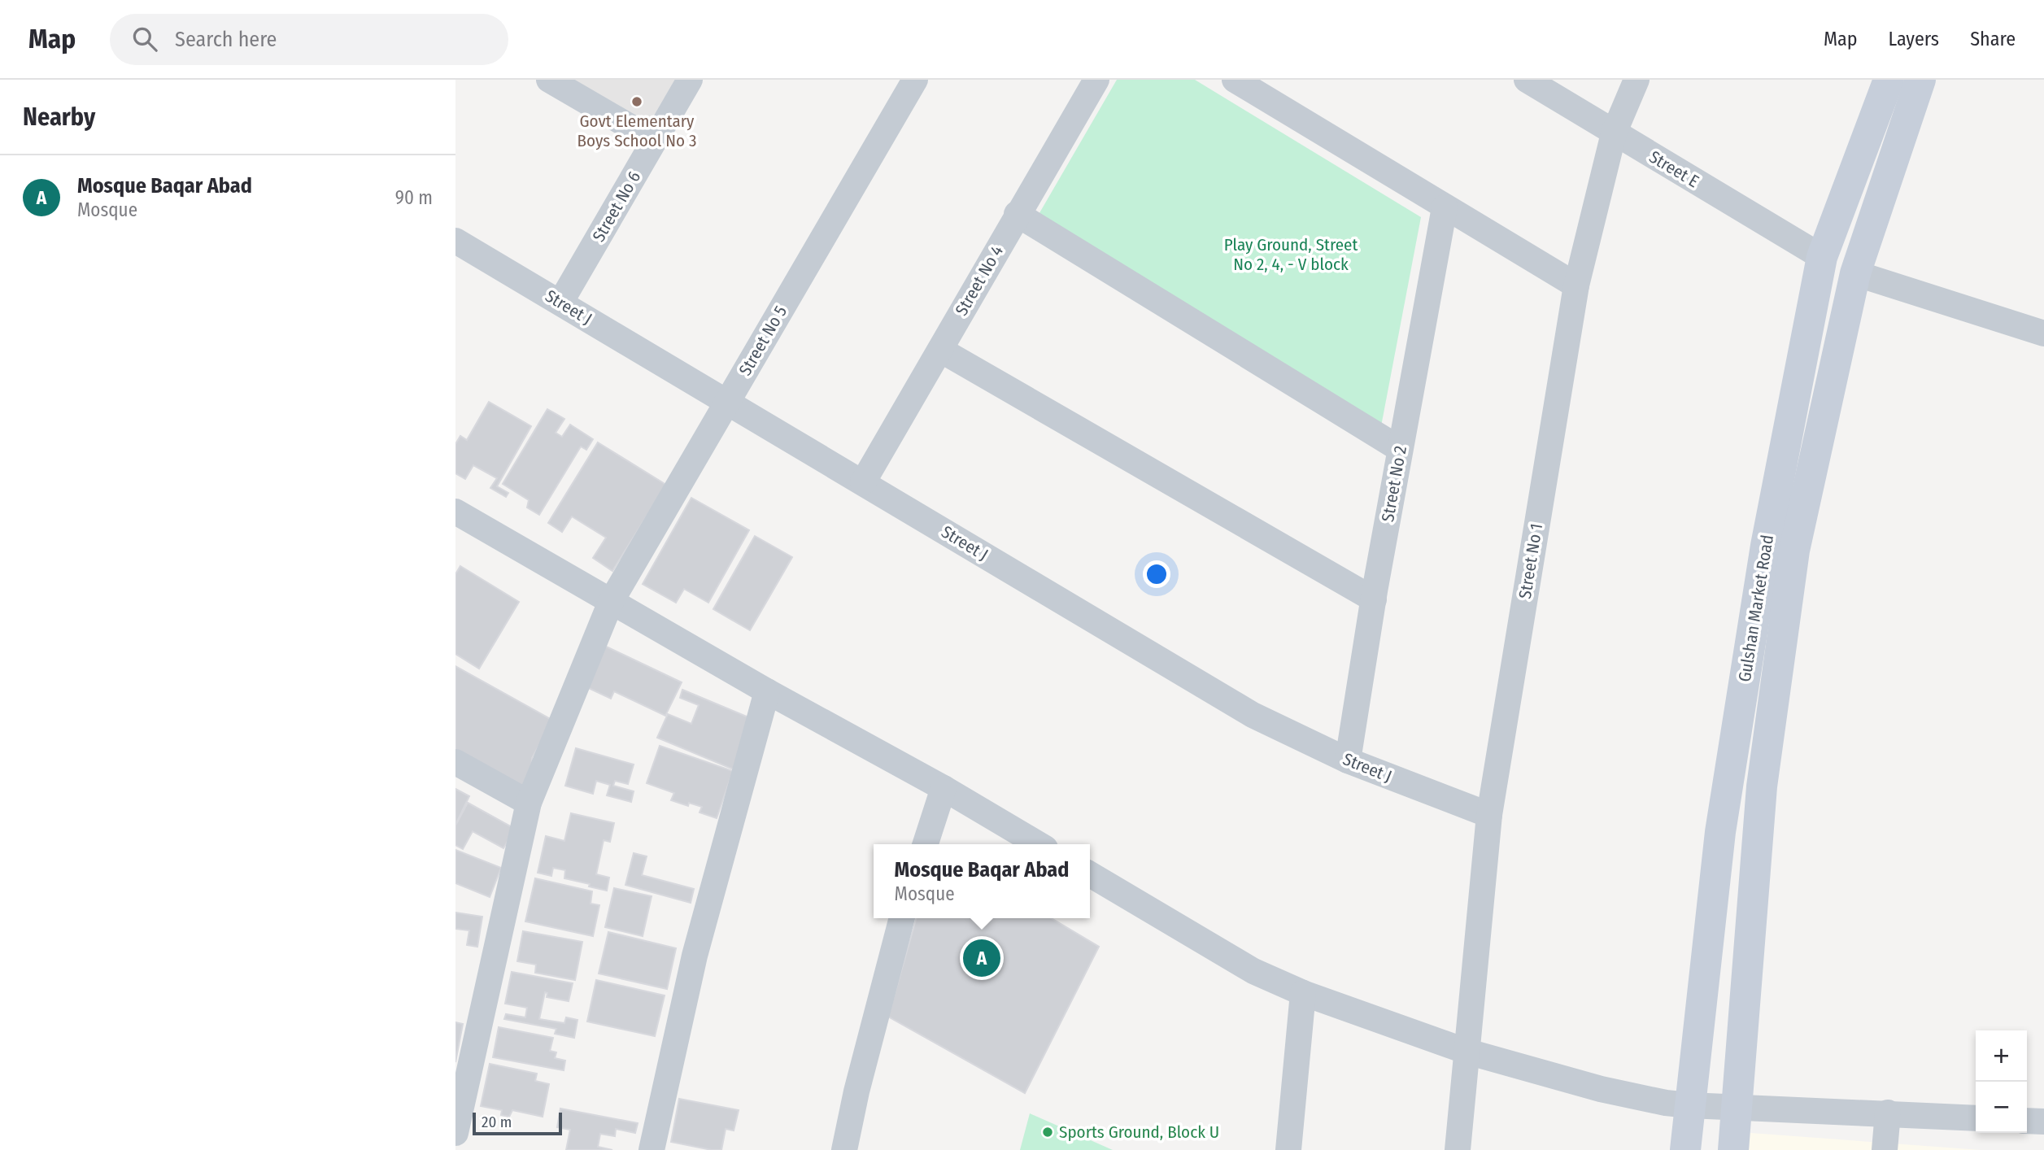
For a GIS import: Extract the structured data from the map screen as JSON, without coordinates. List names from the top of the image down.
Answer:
{
  "streets": {
    "main road": ["Gulshan Market Road"],
    "street": [
      "Street E",
      "Street No 6",
      "Street No 4",
      "Street J",
      "Street No 5",
      "Street No 2",
      "Street No 1"
    ]
  },
  "crossings": [
    ["Street E", "Street No 1"],
    ["Street E", "Gulshan Market Road"],
    ["Street No 6", "Street J"],
    ["Street No 4", "Street J"],
    ["Street J", "Street No 5"],
    ["Street J", "Street No 2"],
    ["Street J", "Street No 1"]
  ],
  "parks": ["Play Ground, Street No 2, 4, - V block"],
  "places": ["Govt Elementary Boys School No 3", "Sports Ground, Block U"],
  "scale_bar": "20 m",
  "page": {
    "header": "Map",
    "search": "Search here",
    "nav": ["Map", "Layers", "Share"],
    "heading": "Nearby",
    "list": [
      {
        "mark": "A",
        "name": "Mosque Baqar Abad",
        "note": "Mosque",
        "value": "90 m"
      }
    ],
    "popup": ["Mosque Baqar Abad", "Mosque"],
    "pins": "A",
    "map_buttons": ["+", "−"],
    "scale": "20 m"
  }
}
